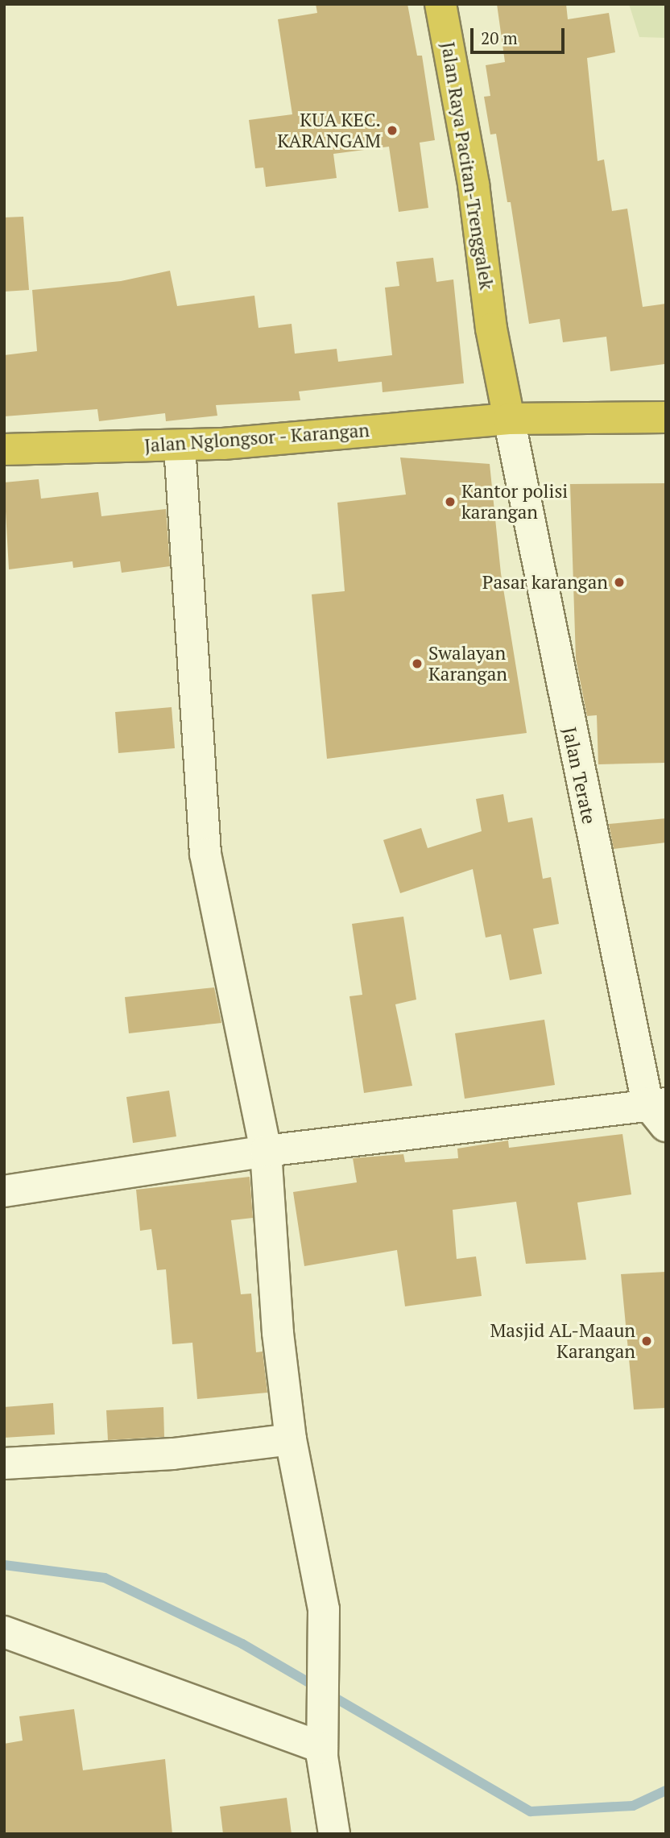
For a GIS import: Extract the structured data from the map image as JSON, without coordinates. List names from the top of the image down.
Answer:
{
  "streets": {
    "highway": ["Jalan Raya Pacitan-Trenggalek", "Jalan Nglongsor - Karangan"],
    "street": ["Jalan Terate"]
  },
  "crossings": [
    ["Jalan Raya Pacitan-Trenggalek", "Jalan Nglongsor - Karangan"],
    ["Jalan Raya Pacitan-Trenggalek", "Jalan Terate"],
    ["Jalan Nglongsor - Karangan", "Jalan Terate"]
  ],
  "places": [
    "KUA KEC. KARANGAM",
    "Kantor polisi karangan",
    "Pasar karangan",
    "Swalayan Karangan",
    "Masjid AL-Maaun Karangan"
  ],
  "scale_bar": "20 m"
}
